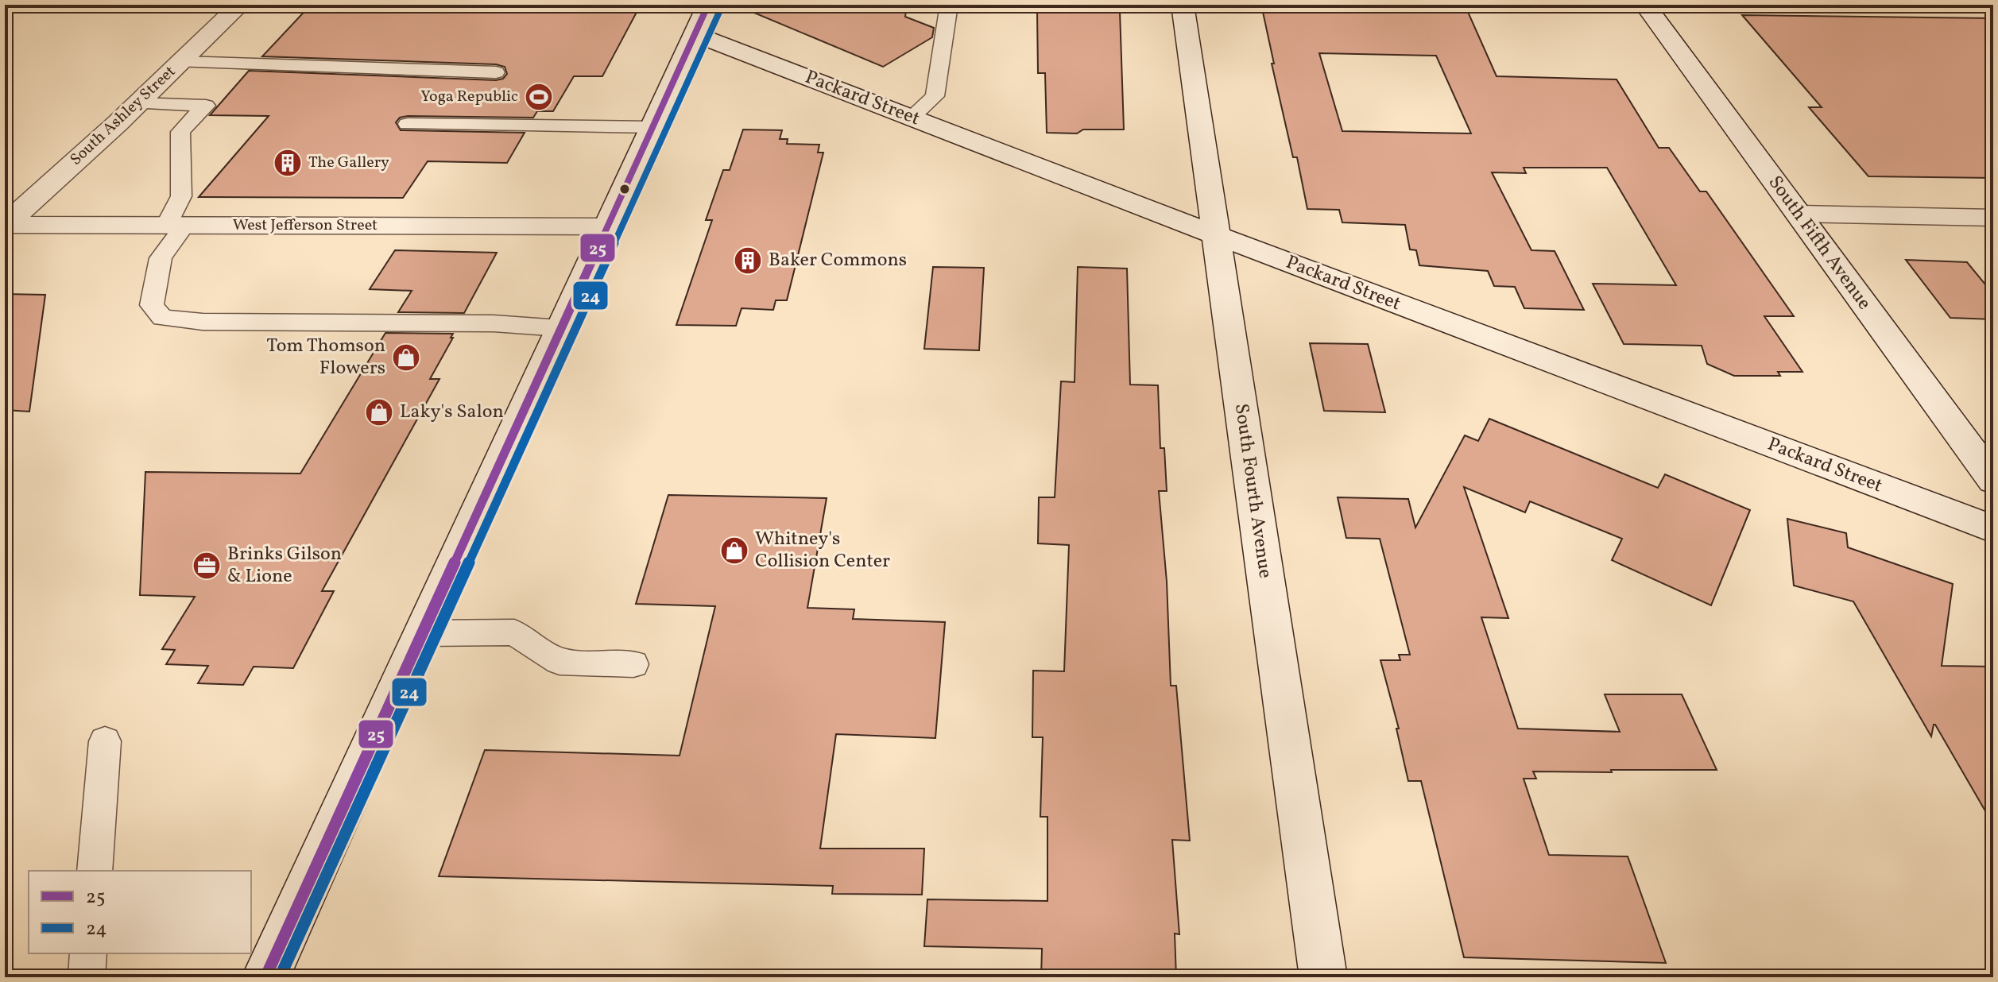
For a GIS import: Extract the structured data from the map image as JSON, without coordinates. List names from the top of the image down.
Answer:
{
  "streets": {
    "main road": [
      "Packard Street",
      "South Ashley Street",
      "West Jefferson Street",
      "South Fifth Avenue",
      "South Fourth Avenue"
    ]
  },
  "crossings": [
    ["Packard Street", "South Fourth Avenue"],
    ["South Ashley Street", "West Jefferson Street"]
  ],
  "places": {
    "sports": ["Yoga Republic"],
    "building": ["The Gallery", "Baker Commons"],
    "shop": ["Tom Thomson Flowers", "Laky's Salon", "Whitney's Collision Center"],
    "office": ["Brinks Gilson & Lione"]
  },
  "lines": ["transit line 25", "transit line 24"],
  "legend": ["25", "24"]
}
